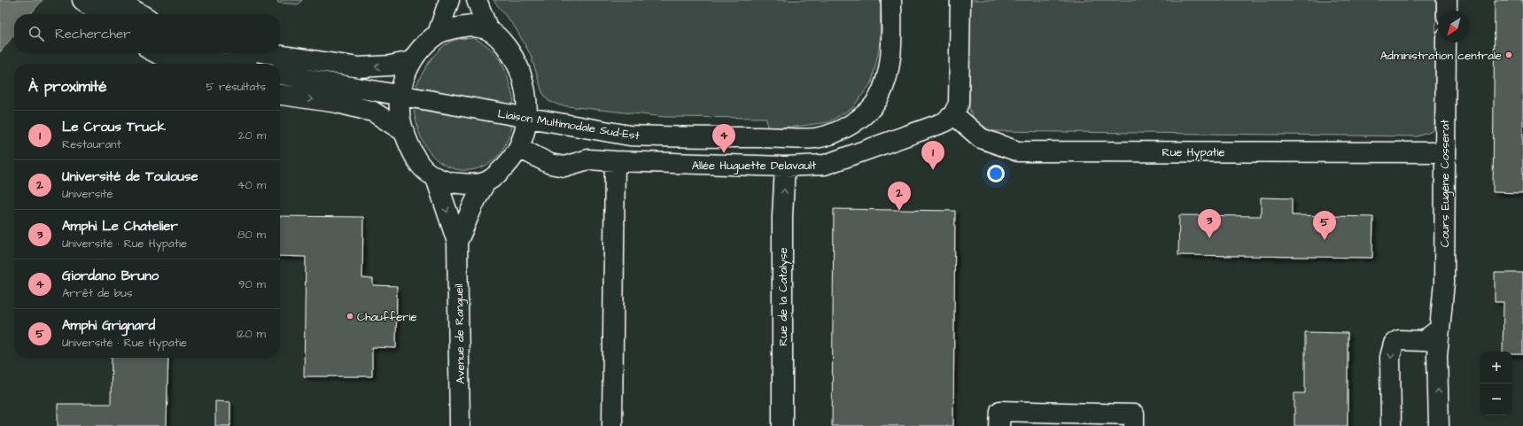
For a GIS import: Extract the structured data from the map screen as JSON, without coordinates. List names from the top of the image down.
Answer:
{
  "streets": {
    "street": [
      "Liaison Multimodale Sud-Est",
      "Rue Hypatie",
      "Allée Huguette Delavault",
      "Cours Eugène Cosserat",
      "Rue de la Catalyse",
      "Avenue de Rangueil"
    ]
  },
  "crossings": [
    ["Rue Hypatie", "Allée Huguette Delavault"],
    ["Rue Hypatie", "Cours Eugène Cosserat"],
    ["Allée Huguette Delavault", "Rue de la Catalyse"],
    ["Allée Huguette Delavault", "Avenue de Rangueil"]
  ],
  "places": ["Administration centrale", "Chaufferie"],
  "north": "bottom left",
  "page": {
    "search": "Rechercher",
    "heading": ["À proximité", "5 résultats"],
    "list": [
      {
        "mark": "1",
        "name": "Le Crous Truck",
        "note": "Restaurant",
        "value": "20 m"
      },
      {
        "mark": "2",
        "name": "Université de Toulouse",
        "note": "Université",
        "value": "40 m"
      },
      {
        "mark": "3",
        "name": "Amphi Le Chatelier",
        "note": "Université · Rue Hypatie",
        "value": "80 m"
      },
      {
        "mark": "4",
        "name": "Giordano Bruno",
        "note": "Arrêt de bus",
        "value": "90 m"
      },
      {
        "mark": "5",
        "name": "Amphi Grignard",
        "note": "Université · Rue Hypatie",
        "value": "120 m"
      }
    ],
    "pins": [
      "4",
      "1",
      "2",
      "3",
      "5"
    ],
    "map_buttons": ["+", "−"]
  }
}
